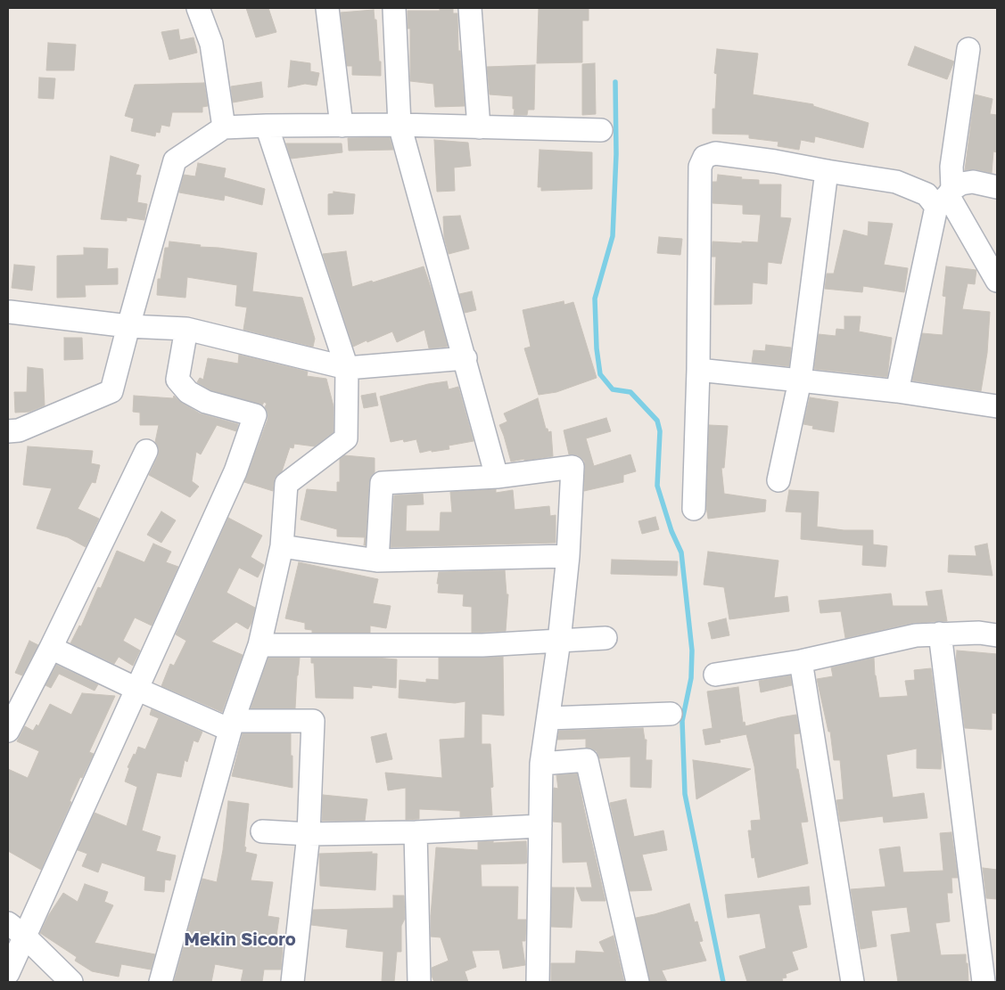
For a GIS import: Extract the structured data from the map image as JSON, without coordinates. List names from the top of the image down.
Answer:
{
  "districts": ["Mekin Sicoro"]
}
